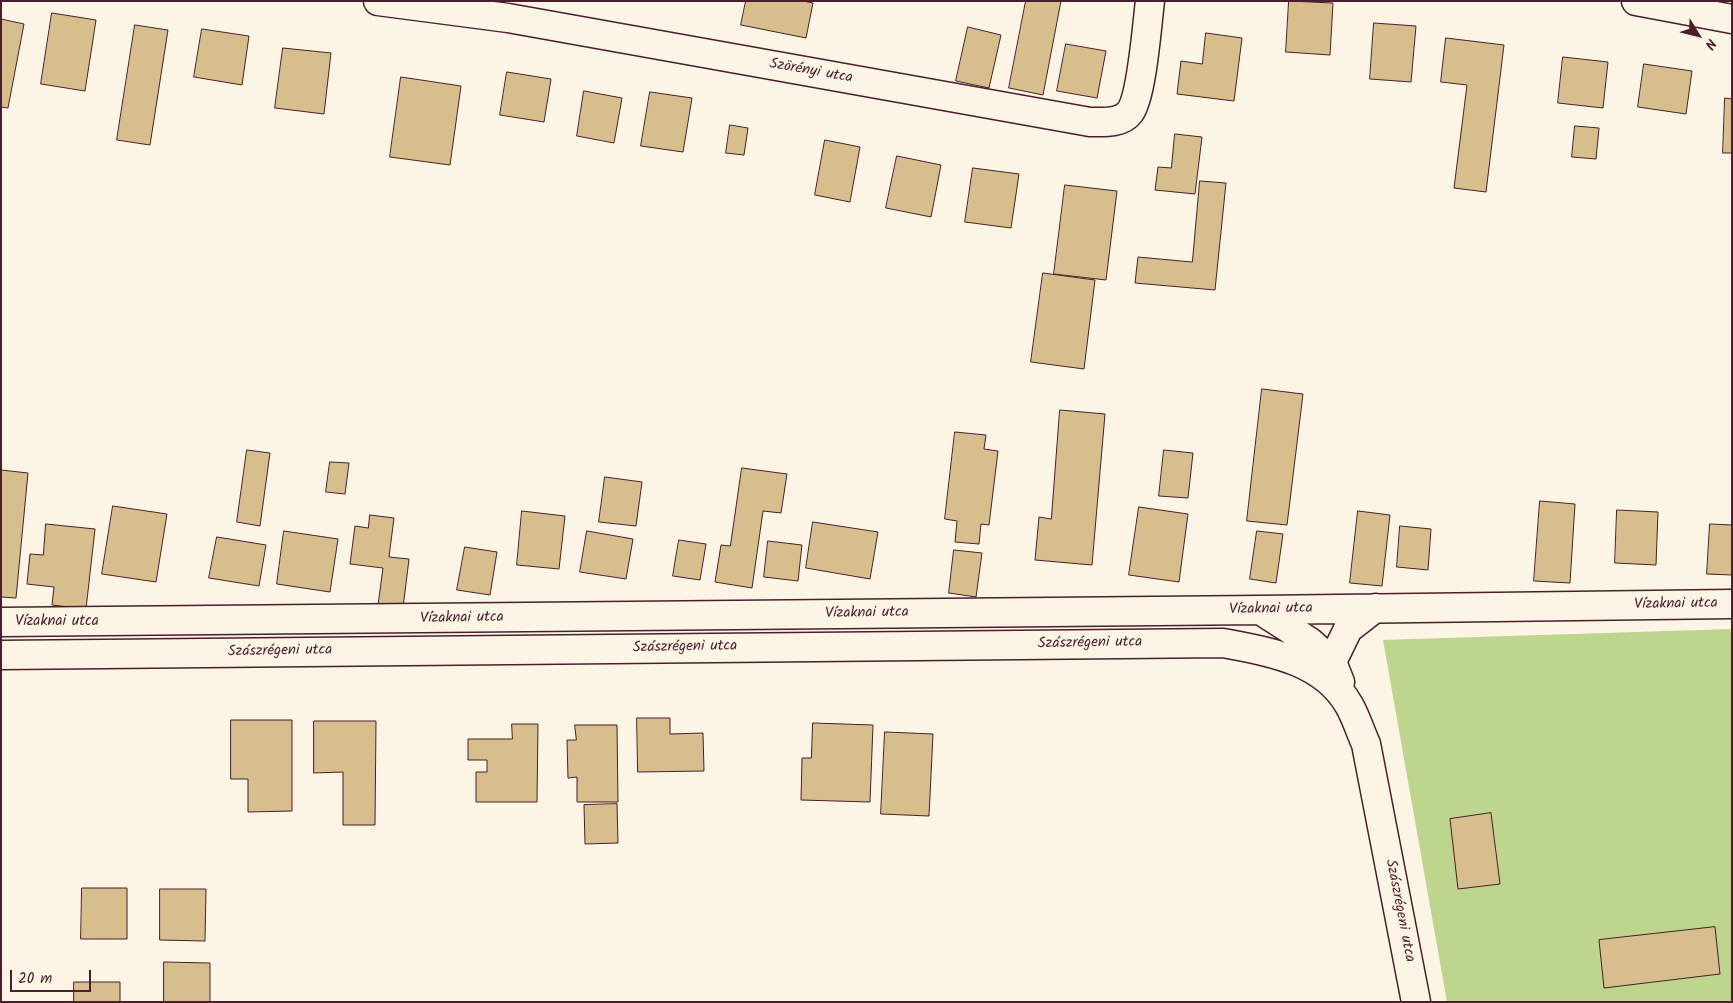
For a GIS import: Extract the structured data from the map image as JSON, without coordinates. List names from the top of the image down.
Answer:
{
  "streets": {
    "street": ["Szörényi utca", "Vízaknai utca", "Szászrégeni utca"]
  },
  "crossings": [
    ["Vízaknai utca", "Szászrégeni utca"]
  ],
  "scale_bar": "20 m",
  "north": "bottom right"
}
